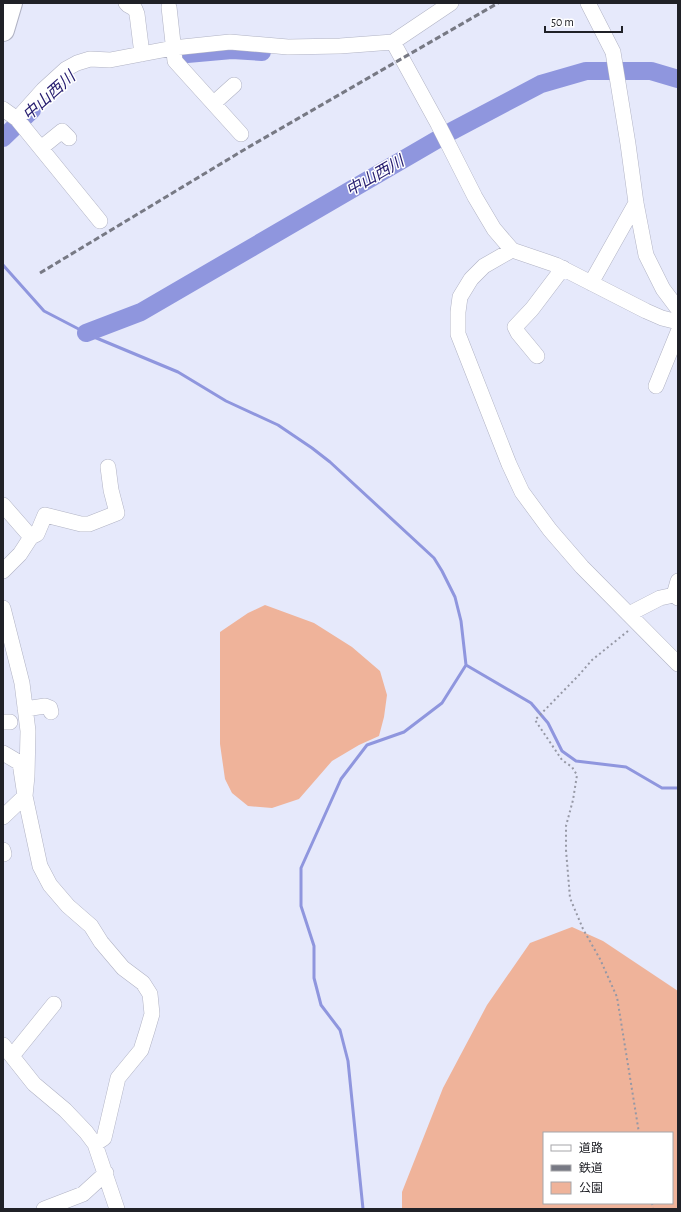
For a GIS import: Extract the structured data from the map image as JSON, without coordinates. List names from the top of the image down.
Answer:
{
  "water": ["中山西川"],
  "legend": ["道路", "鉄道", "公園"],
  "scale_bar": "50 m"
}
